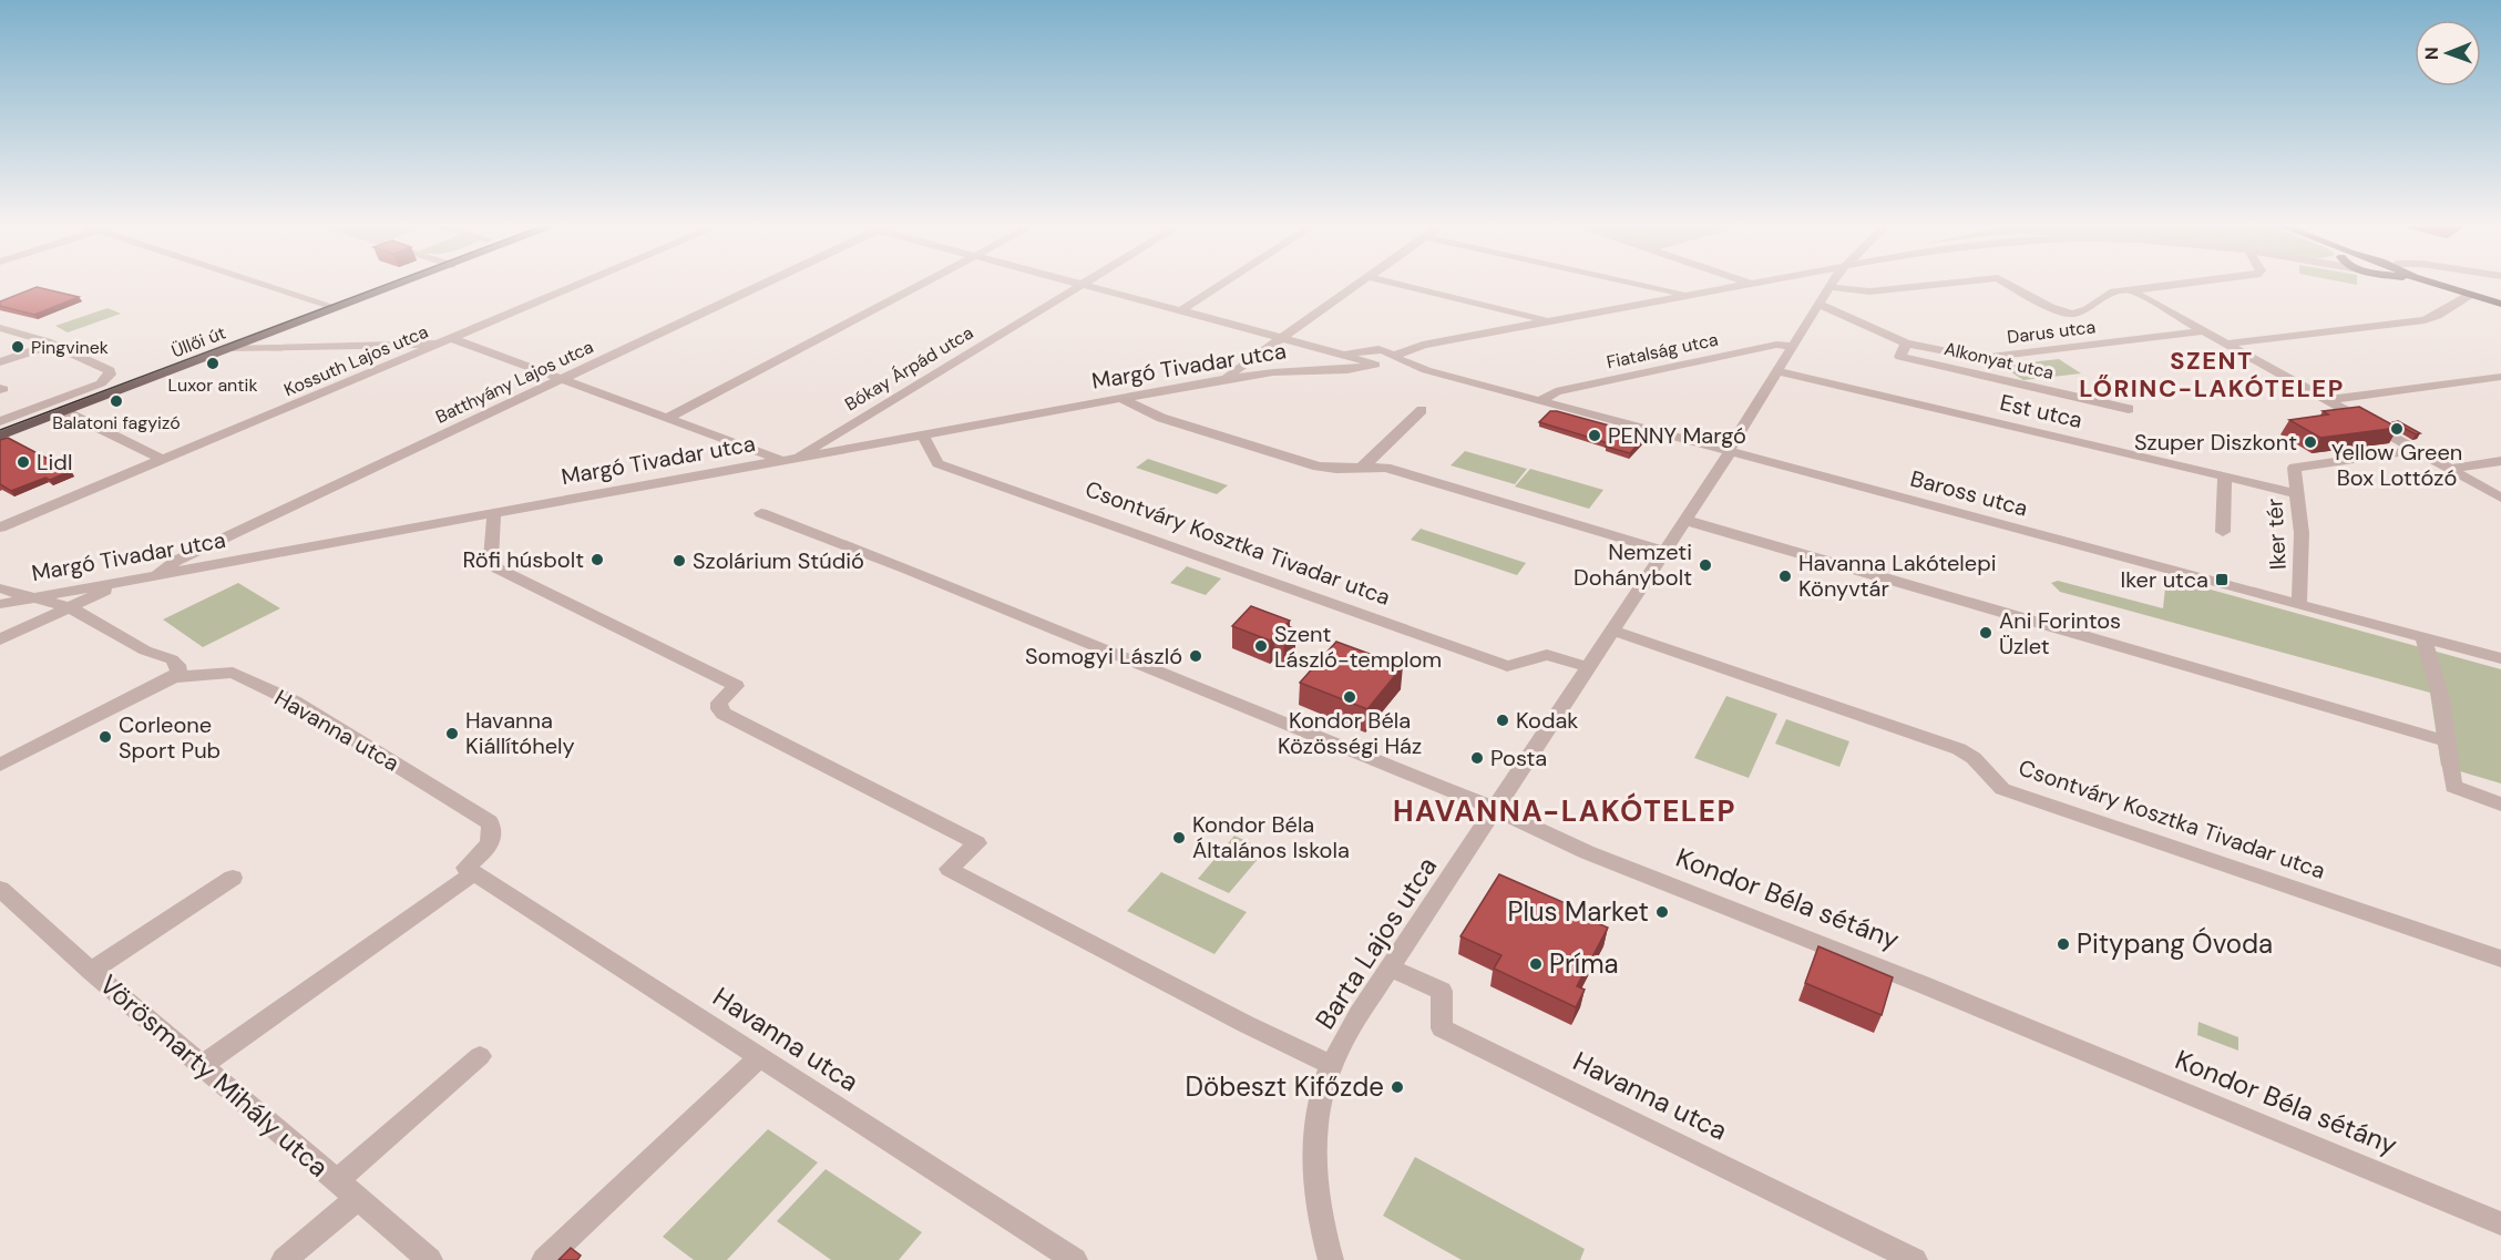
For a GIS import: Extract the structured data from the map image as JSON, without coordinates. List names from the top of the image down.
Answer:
{
  "streets": {
    "main road": ["Üllői út"],
    "street": [
      "Darus utca",
      "Fiatalság utca",
      "Kossuth Lajos utca",
      "Alkonyat utca",
      "Margó Tivadar utca",
      "Bókay Árpád utca",
      "Batthyány Lajos utca",
      "Est utca",
      "Baross utca",
      "Iker tér",
      "Csontváry Kosztka Tivadar utca",
      "Havanna utca",
      "Kondor Béla sétány",
      "Barta Lajos utca",
      "Vörösmarty Mihály utca"
    ]
  },
  "crossings": [
    ["Darus utca", "Alkonyat utca"],
    ["Darus utca", "Barta Lajos utca"],
    ["Fiatalság utca", "Baross utca"],
    ["Fiatalság utca", "Barta Lajos utca"],
    ["Margó Tivadar utca", "Bókay Árpád utca"],
    ["Margó Tivadar utca", "Batthyány Lajos utca"],
    ["Margó Tivadar utca", "Baross utca"],
    ["Margó Tivadar utca", "Csontváry Kosztka Tivadar utca"],
    ["Margó Tivadar utca", "Barta Lajos utca"],
    ["Bókay Árpád utca", "Baross utca"],
    ["Est utca", "Iker tér"],
    ["Est utca", "Barta Lajos utca"],
    ["Baross utca", "Iker tér"],
    ["Baross utca", "Barta Lajos utca"],
    ["Csontváry Kosztka Tivadar utca", "Barta Lajos utca"],
    ["Havanna utca", "Barta Lajos utca"],
    ["Kondor Béla sétány", "Barta Lajos utca"]
  ],
  "districts": ["SZENT LŐRINC-LAKÓTELEP", "HAVANNA-LAKÓTELEP"],
  "places": {
    "other": [
      "Pingvinek",
      "Luxor antik",
      "Balatoni fagyizó",
      "Yellow Green Box Lottózó",
      "PENNY Margó",
      "Szuper Diszkont",
      "Lidl",
      "Röfi húsbolt",
      "Szolárium Stúdió",
      "Nemzeti Dohánybolt",
      "Havanna Lakótelepi Könyvtár",
      "Ani Forintos Üzlet",
      "Szent László-templom",
      "Somogyi László",
      "Kondor Béla Közösségi Ház",
      "Kodak",
      "Havanna Kiállítóhely",
      "Corleone Sport Pub",
      "Posta",
      "Kondor Béla Általános Iskola",
      "Plus Market",
      "Pitypang Óvoda",
      "Príma",
      "Döbeszt Kifőzde"
    ],
    "transit": ["Iker utca"]
  },
  "north": "left"
}
